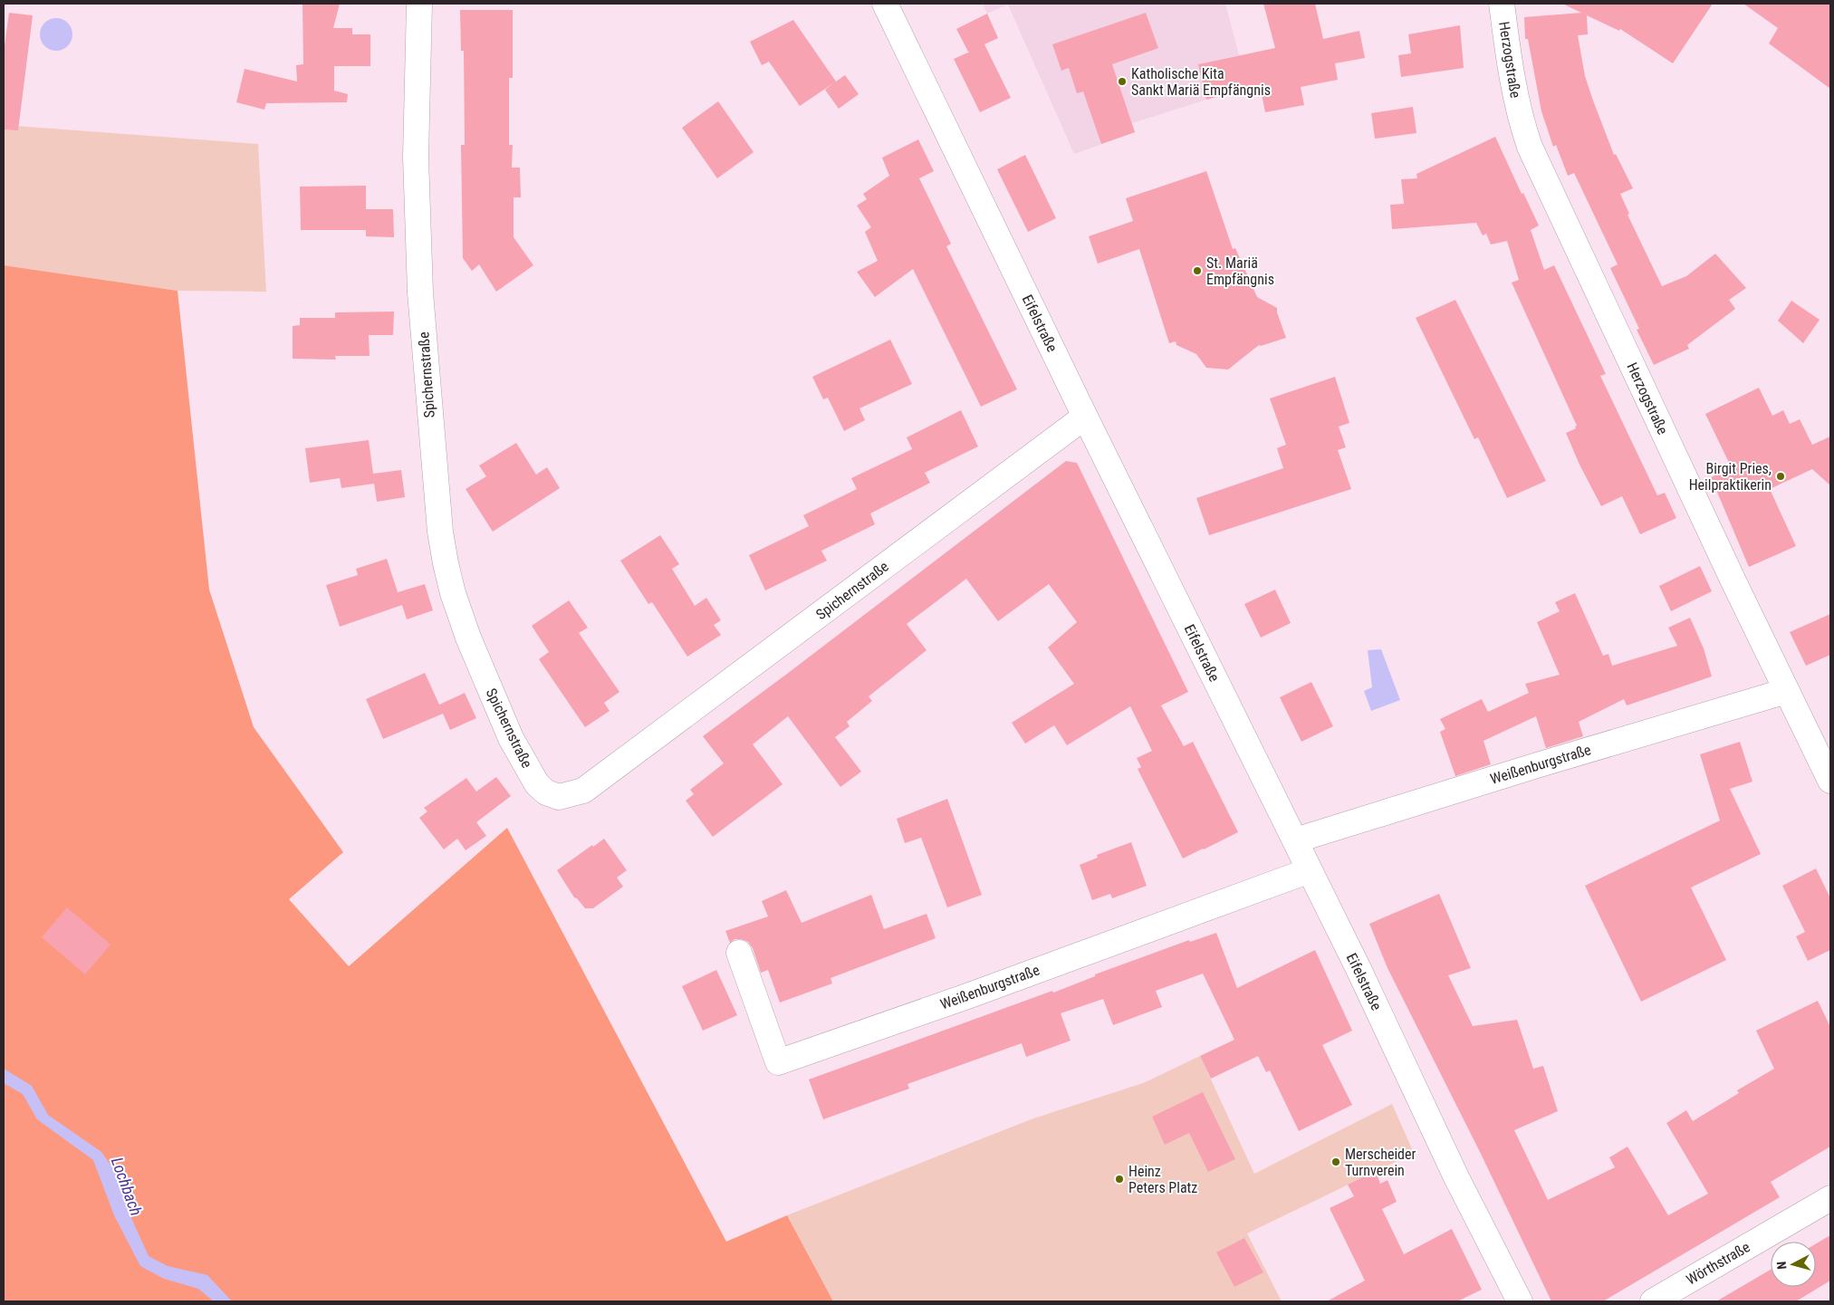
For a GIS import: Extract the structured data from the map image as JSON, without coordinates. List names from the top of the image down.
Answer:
{
  "streets": {
    "street": [
      "Herzogstraße",
      "Eifelstraße",
      "Spichernstraße",
      "Weißenburgstraße",
      "Wörthstraße"
    ]
  },
  "crossings": [
    ["Herzogstraße", "Weißenburgstraße"],
    ["Eifelstraße", "Spichernstraße"],
    ["Eifelstraße", "Weißenburgstraße"]
  ],
  "water": ["Lochbach"],
  "places": [
    "Katholische Kita Sankt Mariä Empfängnis",
    "St. Mariä Empfängnis",
    "Birgit Pries, Heilpraktikerin",
    "Merscheider Turnverein",
    "Heinz Peters Platz"
  ],
  "north": "left"
}
